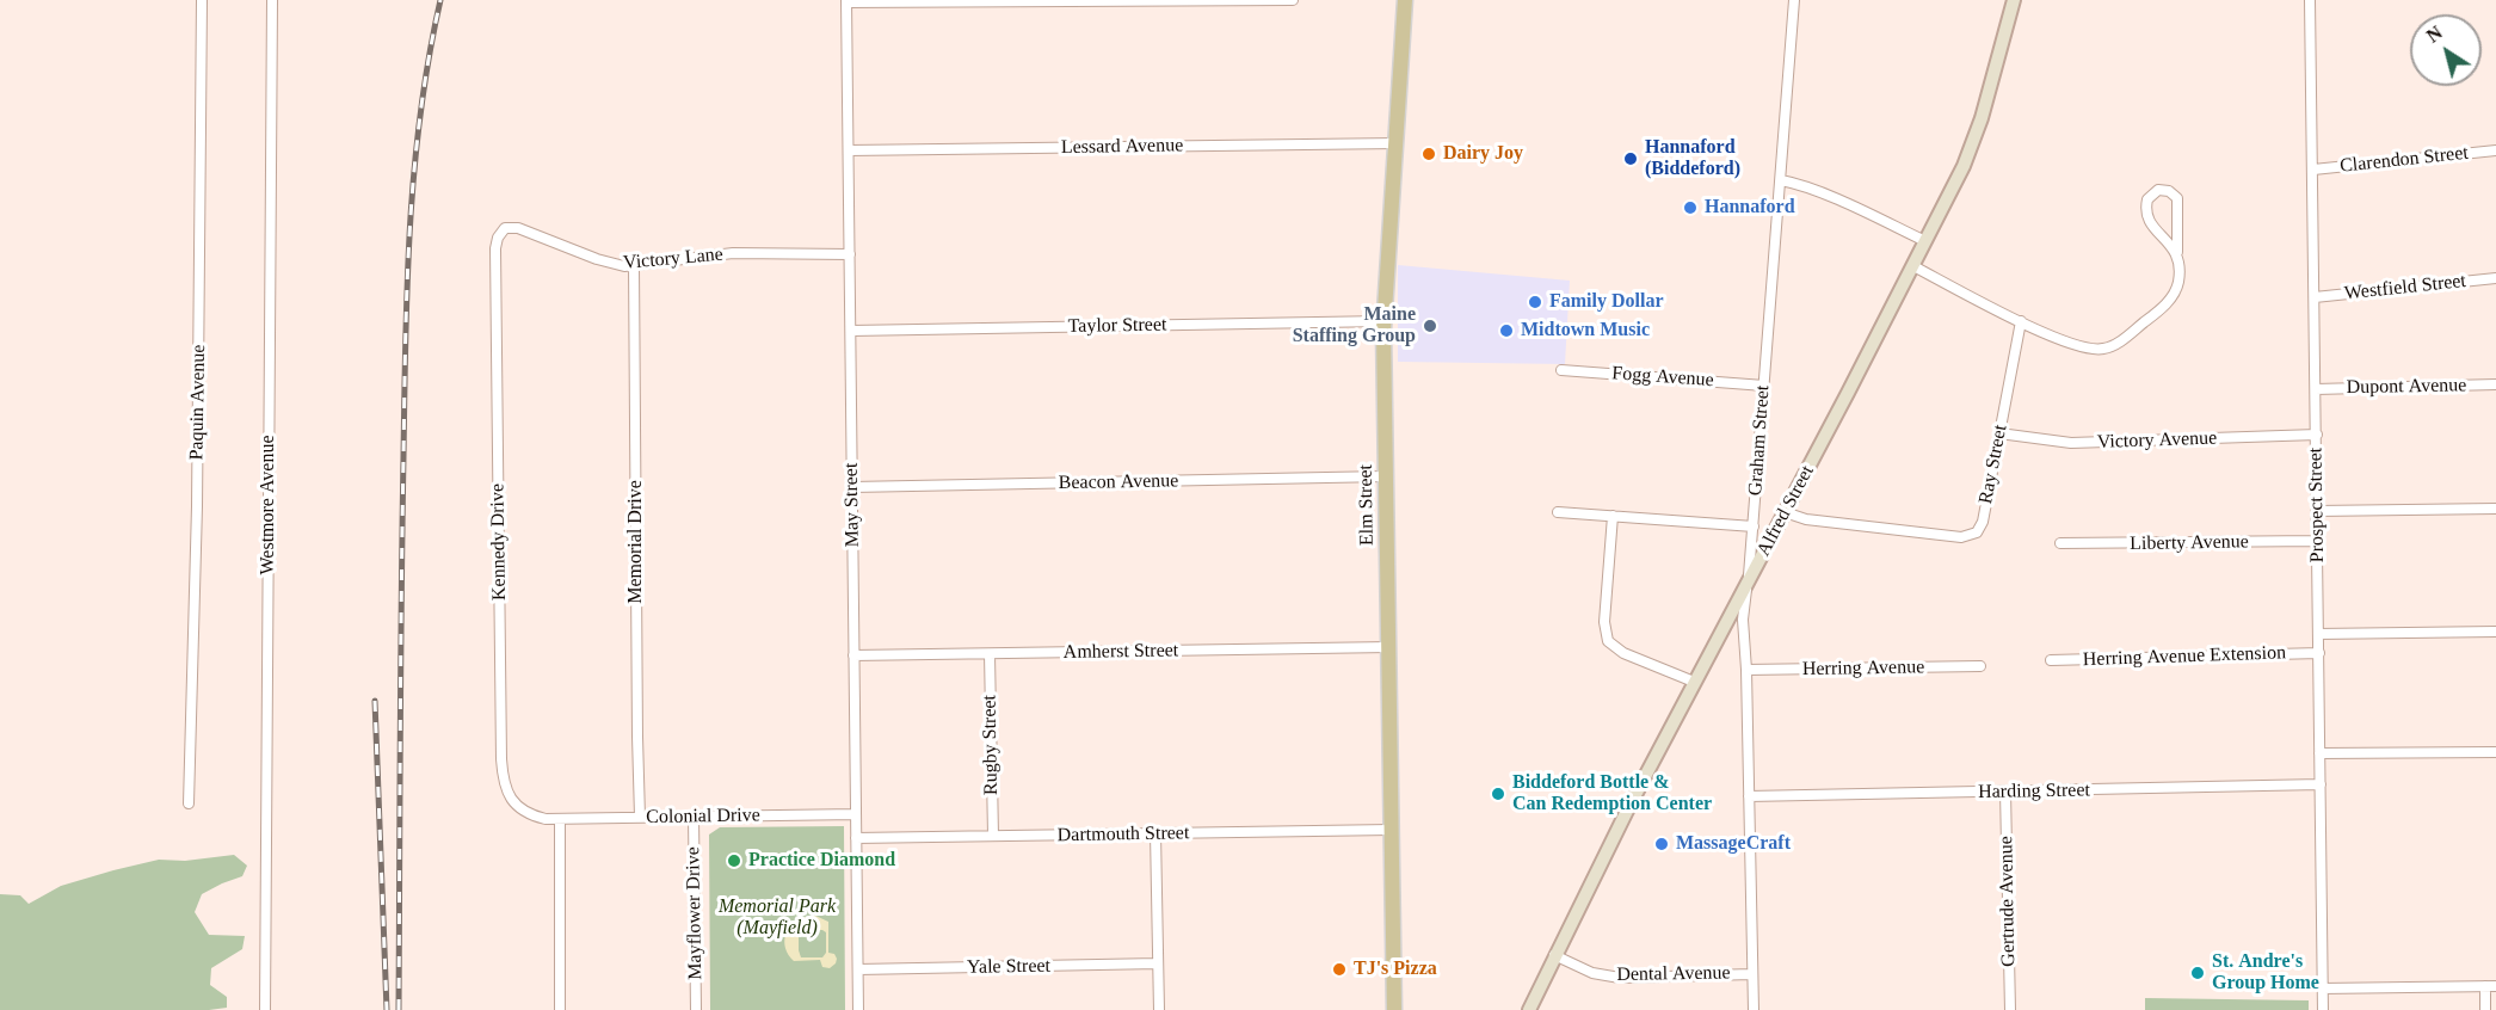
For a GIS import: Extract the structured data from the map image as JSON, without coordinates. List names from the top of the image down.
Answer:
{
  "streets": {
    "main road": ["Elm Street", "Alfred Street"],
    "street": [
      "Lessard Avenue",
      "Clarendon Street",
      "Victory Lane",
      "Westfield Street",
      "Taylor Street",
      "Fogg Avenue",
      "Dupont Avenue",
      "Paquin Avenue",
      "Graham Street",
      "Victory Avenue",
      "Ray Street",
      "Beacon Avenue",
      "Westmore Avenue",
      "May Street",
      "Prospect Street",
      "Kennedy Drive",
      "Memorial Drive",
      "Liberty Avenue",
      "Amherst Street",
      "Herring Avenue Extension",
      "Herring Avenue",
      "Rugby Street",
      "Harding Street",
      "Colonial Drive",
      "Dartmouth Street",
      "Gertrude Avenue",
      "Mayflower Drive",
      "Yale Street",
      "Dental Avenue"
    ]
  },
  "crossings": [
    ["Lessard Avenue", "May Street"],
    ["Lessard Avenue", "Elm Street"],
    ["Clarendon Street", "Prospect Street"],
    ["Victory Lane", "May Street"],
    ["Victory Lane", "Kennedy Drive"],
    ["Victory Lane", "Memorial Drive"],
    ["Westfield Street", "Prospect Street"],
    ["Taylor Street", "May Street"],
    ["Taylor Street", "Elm Street"],
    ["Fogg Avenue", "Graham Street"],
    ["Dupont Avenue", "Prospect Street"],
    ["Graham Street", "Alfred Street"],
    ["Graham Street", "Herring Avenue"],
    ["Graham Street", "Harding Street"],
    ["Graham Street", "Dental Avenue"],
    ["Victory Avenue", "Ray Street"],
    ["Victory Avenue", "Prospect Street"],
    ["Ray Street", "Alfred Street"],
    ["Beacon Avenue", "May Street"],
    ["Beacon Avenue", "Elm Street"],
    ["May Street", "Amherst Street"],
    ["May Street", "Colonial Drive"],
    ["May Street", "Dartmouth Street"],
    ["May Street", "Yale Street"],
    ["Elm Street", "Amherst Street"],
    ["Elm Street", "Dartmouth Street"],
    ["Prospect Street", "Liberty Avenue"],
    ["Prospect Street", "Herring Avenue Extension"],
    ["Prospect Street", "Harding Street"],
    ["Alfred Street", "Dental Avenue"],
    ["Kennedy Drive", "Colonial Drive"],
    ["Memorial Drive", "Colonial Drive"],
    ["Amherst Street", "Rugby Street"],
    ["Rugby Street", "Dartmouth Street"],
    ["Harding Street", "Gertrude Avenue"],
    ["Colonial Drive", "Mayflower Drive"]
  ],
  "parks": ["Memorial Park (Mayfield)"],
  "places": [
    "Dairy Joy",
    "Hannaford (Biddeford)",
    "Hannaford",
    "Family Dollar",
    "Maine Staffing Group",
    "Midtown Music",
    "Biddeford Bottle & Can Redemption Center",
    "MassageCraft",
    "Practice Diamond",
    "TJ's Pizza",
    "St. Andre's Group Home"
  ],
  "north": "top left"
}
